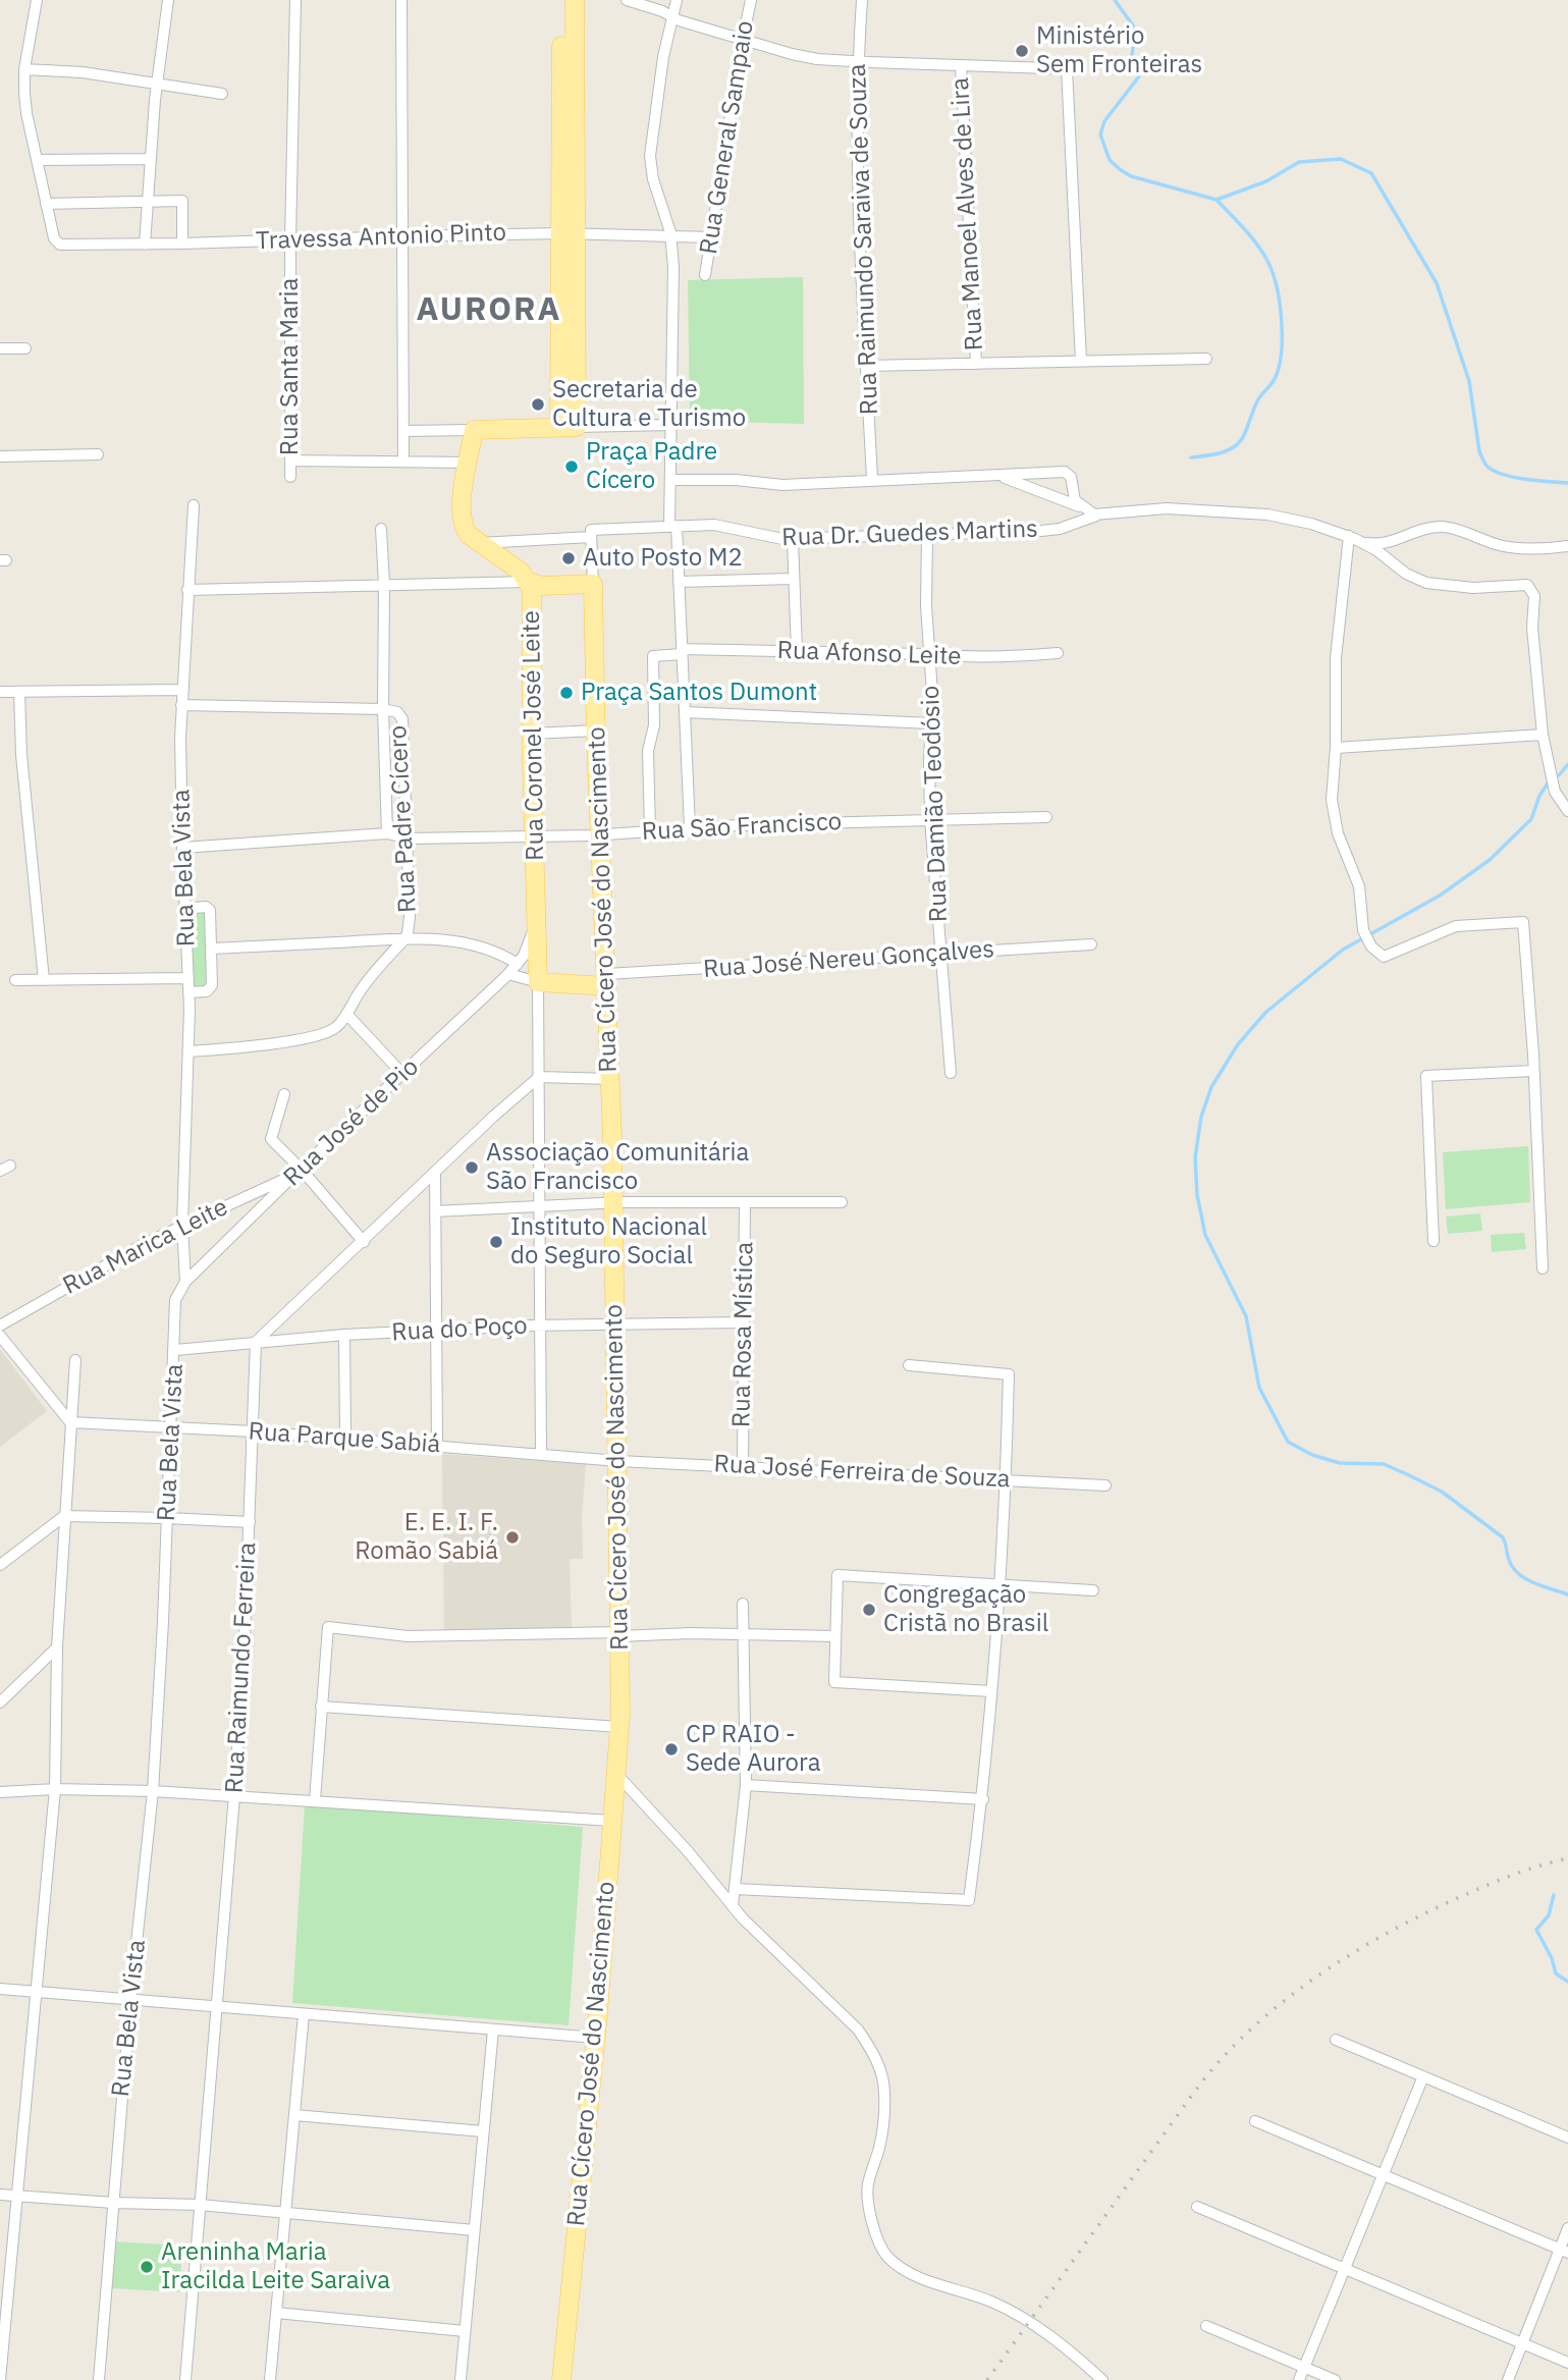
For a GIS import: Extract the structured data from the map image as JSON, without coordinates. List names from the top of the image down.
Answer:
{
  "streets": {
    "main road": ["Rua Coronel José Leite", "Rua Cícero José do Nascimento", "Rua José Nereu Gonçalves"],
    "street": [
      "Rua General Sampaio",
      "Rua Manoel Alves de Lira",
      "Travessa Antonio Pinto",
      "Rua Raimundo Saraiva de Souza",
      "Rua Santa Maria",
      "Rua Dr. Guedes Martins",
      "Rua Afonso Leite",
      "Rua Damião Teodósio",
      "Rua Padre Cícero",
      "Rua São Francisco",
      "Rua Bela Vista",
      "Rua José de Pio",
      "Rua Marica Leite",
      "Rua do Poço",
      "Rua Rosa Mística",
      "Rua Parque Sabiá",
      "Rua José Ferreira de Souza",
      "Rua Raimundo Ferreira"
    ]
  },
  "crossings": [
    ["Rua General Sampaio", "Travessa Antonio Pinto"],
    ["Travessa Antonio Pinto", "Rua Santa Maria"],
    ["Rua Dr. Guedes Martins", "Rua Damião Teodósio"],
    ["Rua Dr. Guedes Martins", "Rua Cícero José do Nascimento"],
    ["Rua Afonso Leite", "Rua Damião Teodósio"],
    ["Rua Afonso Leite", "Rua São Francisco"],
    ["Rua Coronel José Leite", "Rua São Francisco"],
    ["Rua Coronel José Leite", "Rua José Nereu Gonçalves"],
    ["Rua Coronel José Leite", "Rua José de Pio"],
    ["Rua Coronel José Leite", "Rua do Poço"],
    ["Rua Coronel José Leite", "Rua Parque Sabiá"],
    ["Rua Damião Teodósio", "Rua São Francisco"],
    ["Rua Damião Teodósio", "Rua José Nereu Gonçalves"],
    ["Rua Padre Cícero", "Rua São Francisco"],
    ["Rua São Francisco", "Rua Bela Vista"],
    ["Rua São Francisco", "Rua Cícero José do Nascimento"],
    ["Rua Bela Vista", "Rua José de Pio"],
    ["Rua Bela Vista", "Rua Marica Leite"],
    ["Rua Bela Vista", "Rua do Poço"],
    ["Rua Bela Vista", "Rua Parque Sabiá"],
    ["Rua Cícero José do Nascimento", "Rua José Nereu Gonçalves"],
    ["Rua Cícero José do Nascimento", "Rua do Poço"],
    ["Rua Cícero José do Nascimento", "Rua Parque Sabiá"],
    ["Rua Cícero José do Nascimento", "Rua José Ferreira de Souza"],
    ["Rua José Nereu Gonçalves", "Rua José de Pio"],
    ["Rua José de Pio", "Rua Marica Leite"],
    ["Rua do Poço", "Rua Rosa Mística"],
    ["Rua do Poço", "Rua Raimundo Ferreira"],
    ["Rua Rosa Mística", "Rua José Ferreira de Souza"],
    ["Rua Parque Sabiá", "Rua José Ferreira de Souza"],
    ["Rua Parque Sabiá", "Rua Raimundo Ferreira"]
  ],
  "districts": ["AURORA"],
  "places": [
    "Ministério Sem Fronteiras",
    "Secretaria de Cultura e Turismo",
    "Praça Padre Cícero",
    "Auto Posto M2",
    "Praça Santos Dumont",
    "Associação Comunitária São Francisco",
    "Instituto Nacional do Seguro Social",
    "E. E. I. F. Romão Sabiá",
    "Congregação Cristã no Brasil",
    "CP RAIO - Sede Aurora",
    "Areninha Maria Iracilda Leite Saraiva"
  ]
}
